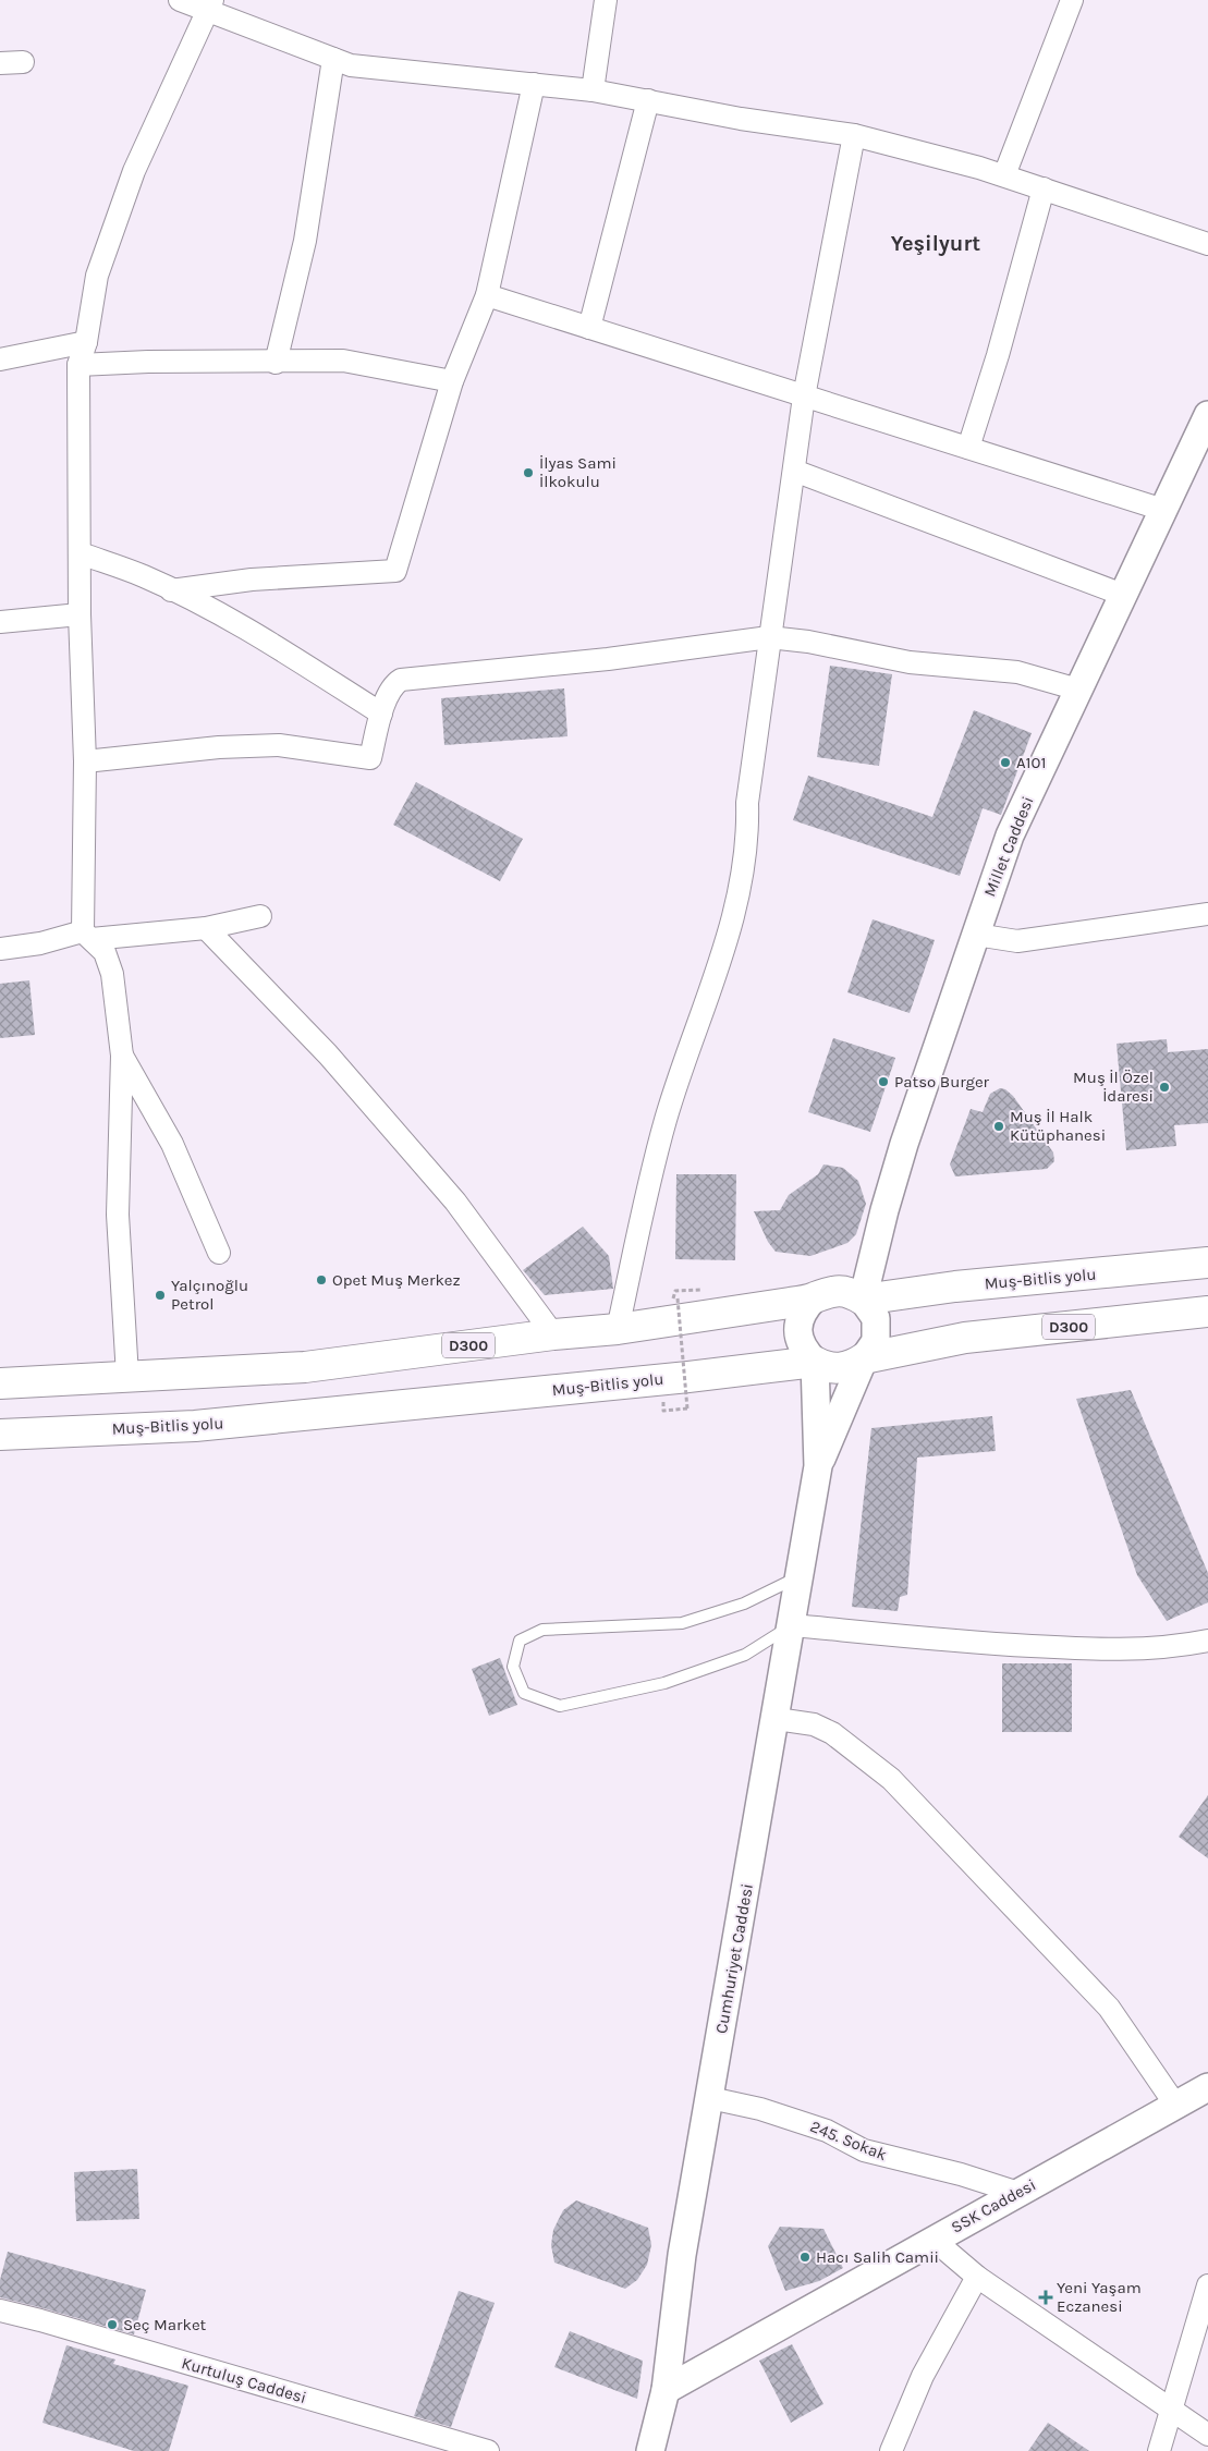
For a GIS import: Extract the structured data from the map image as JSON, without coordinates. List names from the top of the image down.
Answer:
{
  "streets": {
    "highway": ["Muş-Bitlis yolu", "D300"],
    "street": [
      "Millet Caddesi",
      "Cumhuriyet Caddesi",
      "245. Sokak",
      "SSK Caddesi",
      "Kurtuluş Caddesi"
    ]
  },
  "crossings": [
    ["Millet Caddesi", "Muş-Bitlis yolu"],
    ["Millet Caddesi", "Cumhuriyet Caddesi"],
    ["Muş-Bitlis yolu", "Cumhuriyet Caddesi"],
    ["Cumhuriyet Caddesi", "245. Sokak"],
    ["Cumhuriyet Caddesi", "SSK Caddesi"],
    ["245. Sokak", "SSK Caddesi"]
  ],
  "districts": ["Yeşilyurt"],
  "places": {
    "other": [
      "İlyas Sami İlkokulu",
      "A101",
      "Patso Burger",
      "Muş İl Özel İdaresi",
      "Muş İl Halk Kütüphanesi",
      "Opet Muş Merkez",
      "Yalçınoğlu Petrol",
      "Hacı Salih Camii",
      "Seç Market"
    ],
    "health": ["Yeni Yaşam Eczanesi"]
  }
}
